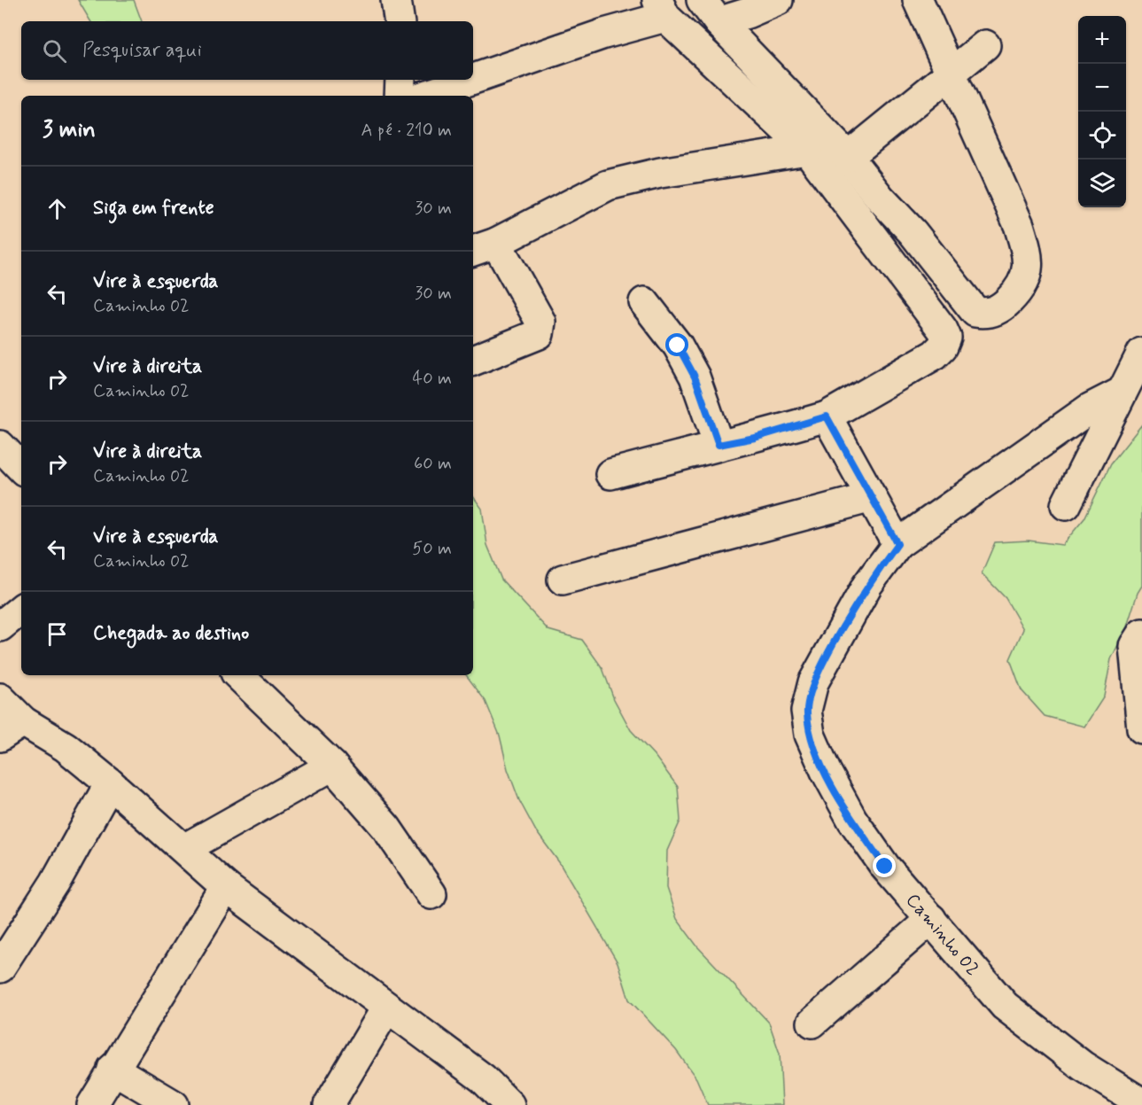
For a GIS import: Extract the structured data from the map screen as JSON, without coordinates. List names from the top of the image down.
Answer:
{
  "streets": {
    "street": ["Caminho 02"]
  },
  "page": {
    "map_buttons": ["+", "−"],
    "search": "Pesquisar aqui",
    "heading": ["3 min", "A pé · 210 m"],
    "list": [
      ["Siga em frente", "30 m"],
      ["Vire à esquerda", "Caminho 02", "30 m"],
      ["Vire à direita", "Caminho 02", "40 m"],
      ["Vire à direita", "Caminho 02", "60 m"],
      ["Vire à esquerda", "Caminho 02", "50 m"],
      "Chegada ao destino"
    ]
  }
}
